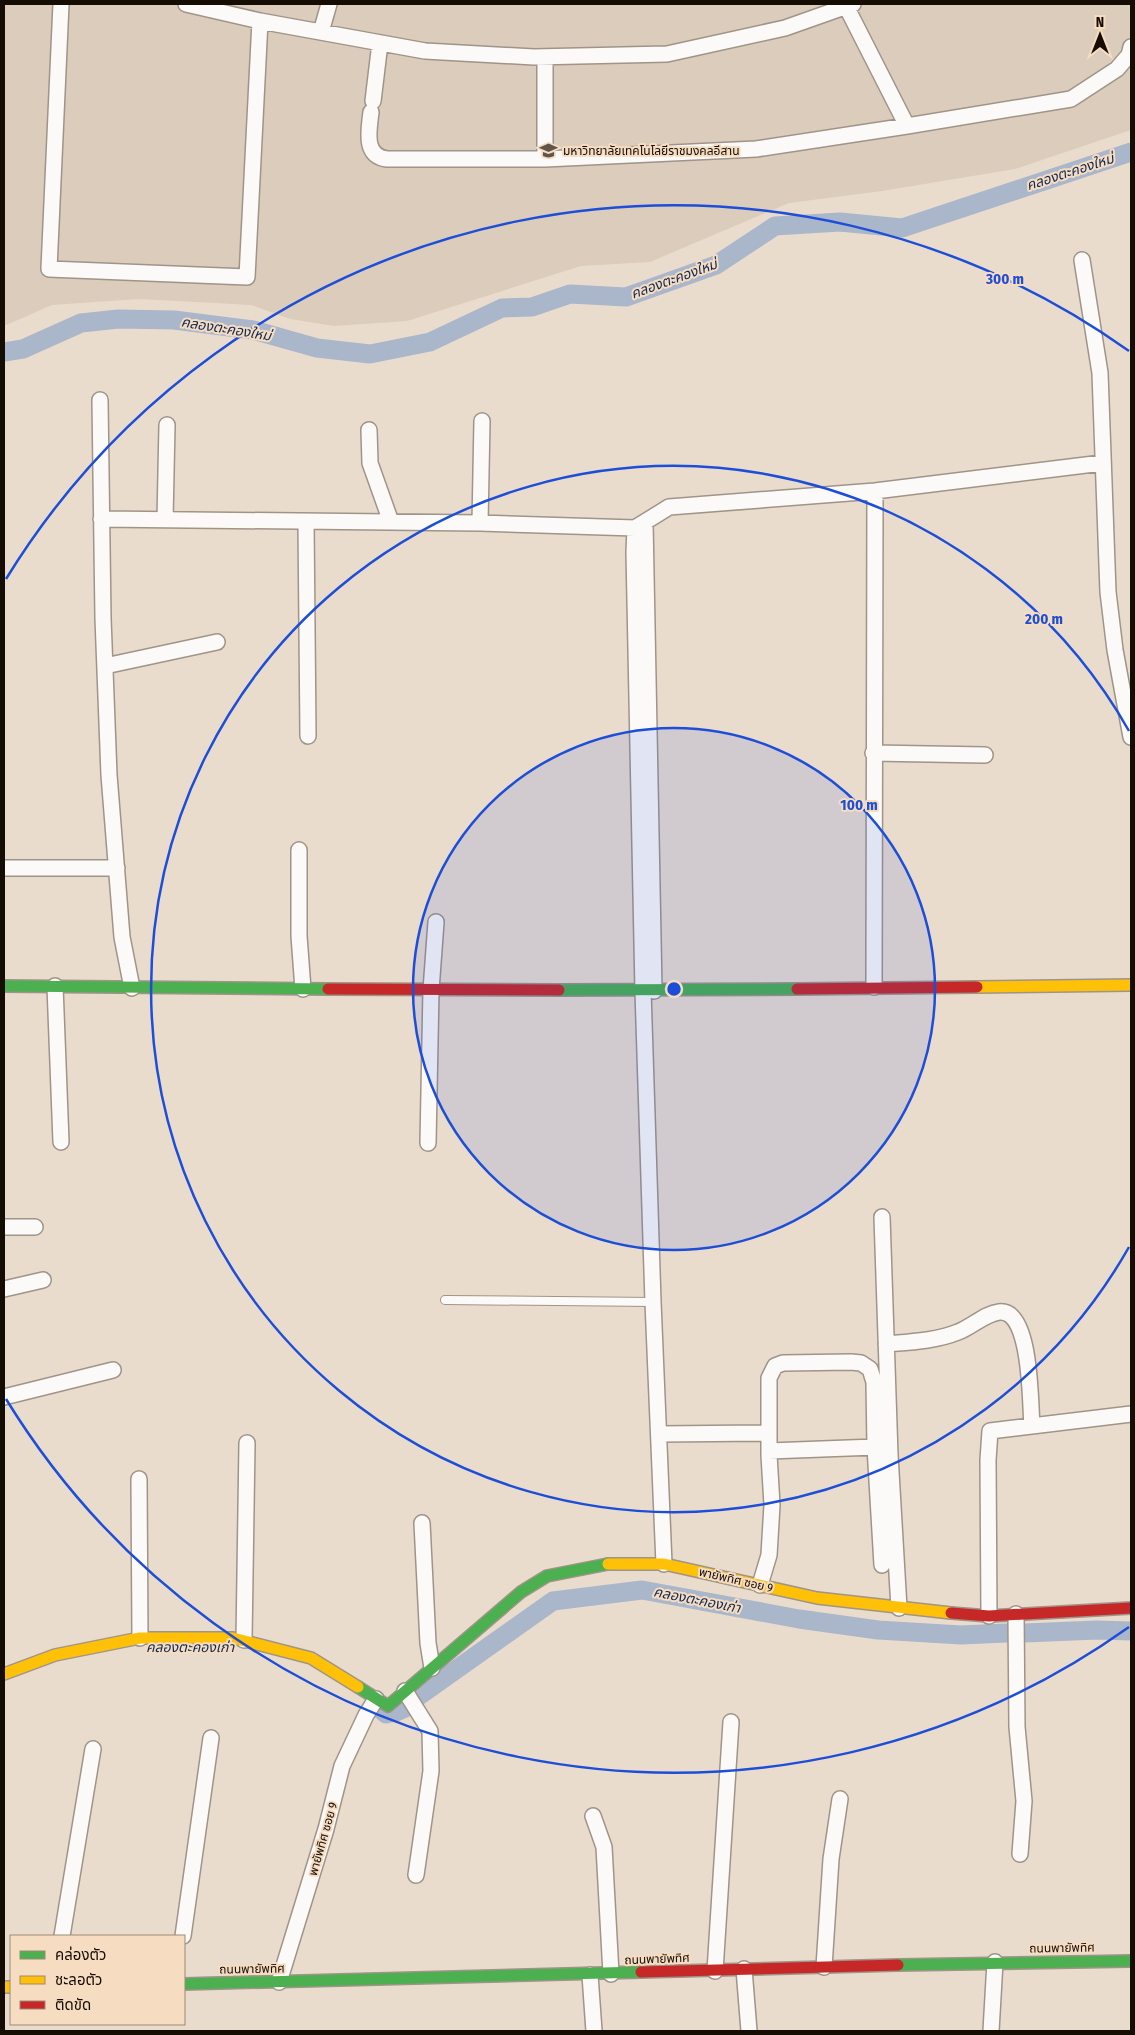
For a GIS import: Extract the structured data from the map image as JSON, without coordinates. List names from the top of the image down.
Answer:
{
  "streets": {
    "street": ["พายัพทิศ ซอย 9", "ถนนพายัพทิศ"]
  },
  "crossings": [
    ["พายัพทิศ ซอย 9", "ถนนพายัพทิศ"]
  ],
  "water": ["คลองตะคองใหม่", "คลองตะคองเก่า"],
  "places": {
    "school or university": ["มหาวิทยาลัยเทคโนโลยีราชมงคลอีสาน"]
  },
  "legend": ["คล่องตัว", "ชะลอตัว", "ติดขัด"],
  "north": "top",
  "rings": ["300 m", "200 m", "100 m"]
}
